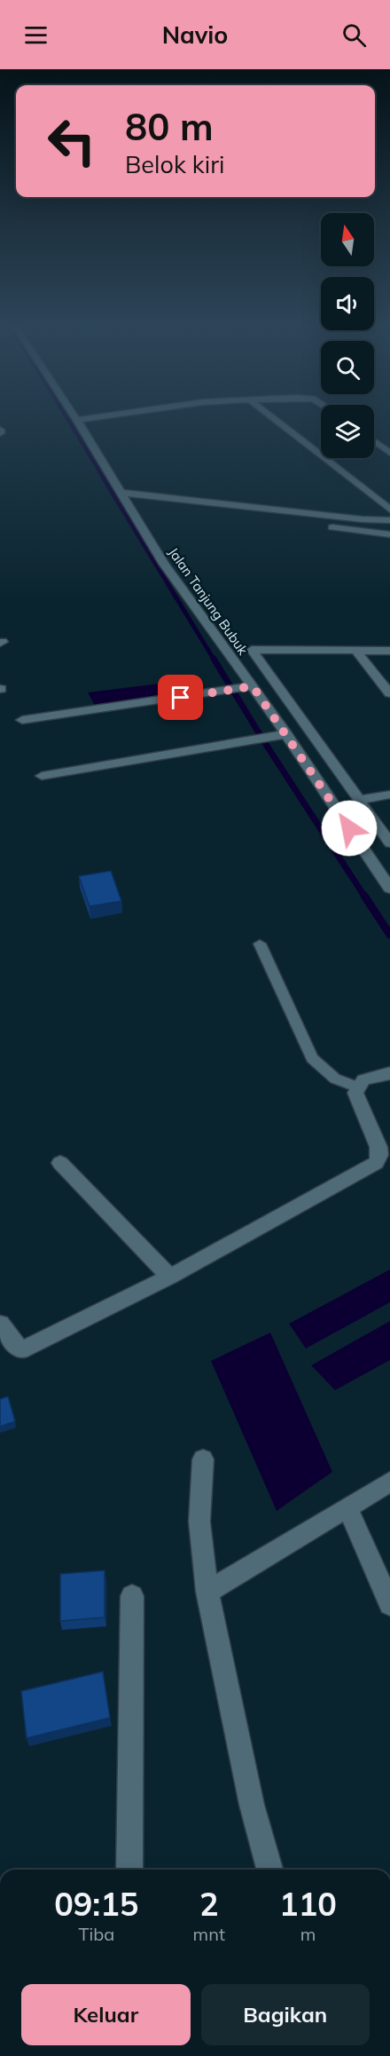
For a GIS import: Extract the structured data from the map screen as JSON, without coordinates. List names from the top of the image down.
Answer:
{
  "streets": {
    "street": ["Jalan Tanjung Bubuk"]
  },
  "north": "top",
  "page": {
    "header": "Navio",
    "turn": ["80 m", "Belok kiri"],
    "eta": [
      "09:15",
      "Tiba",
      "2",
      "mnt",
      "110",
      "m"
    ],
    "buttons": ["Keluar", "Bagikan"]
  }
}
